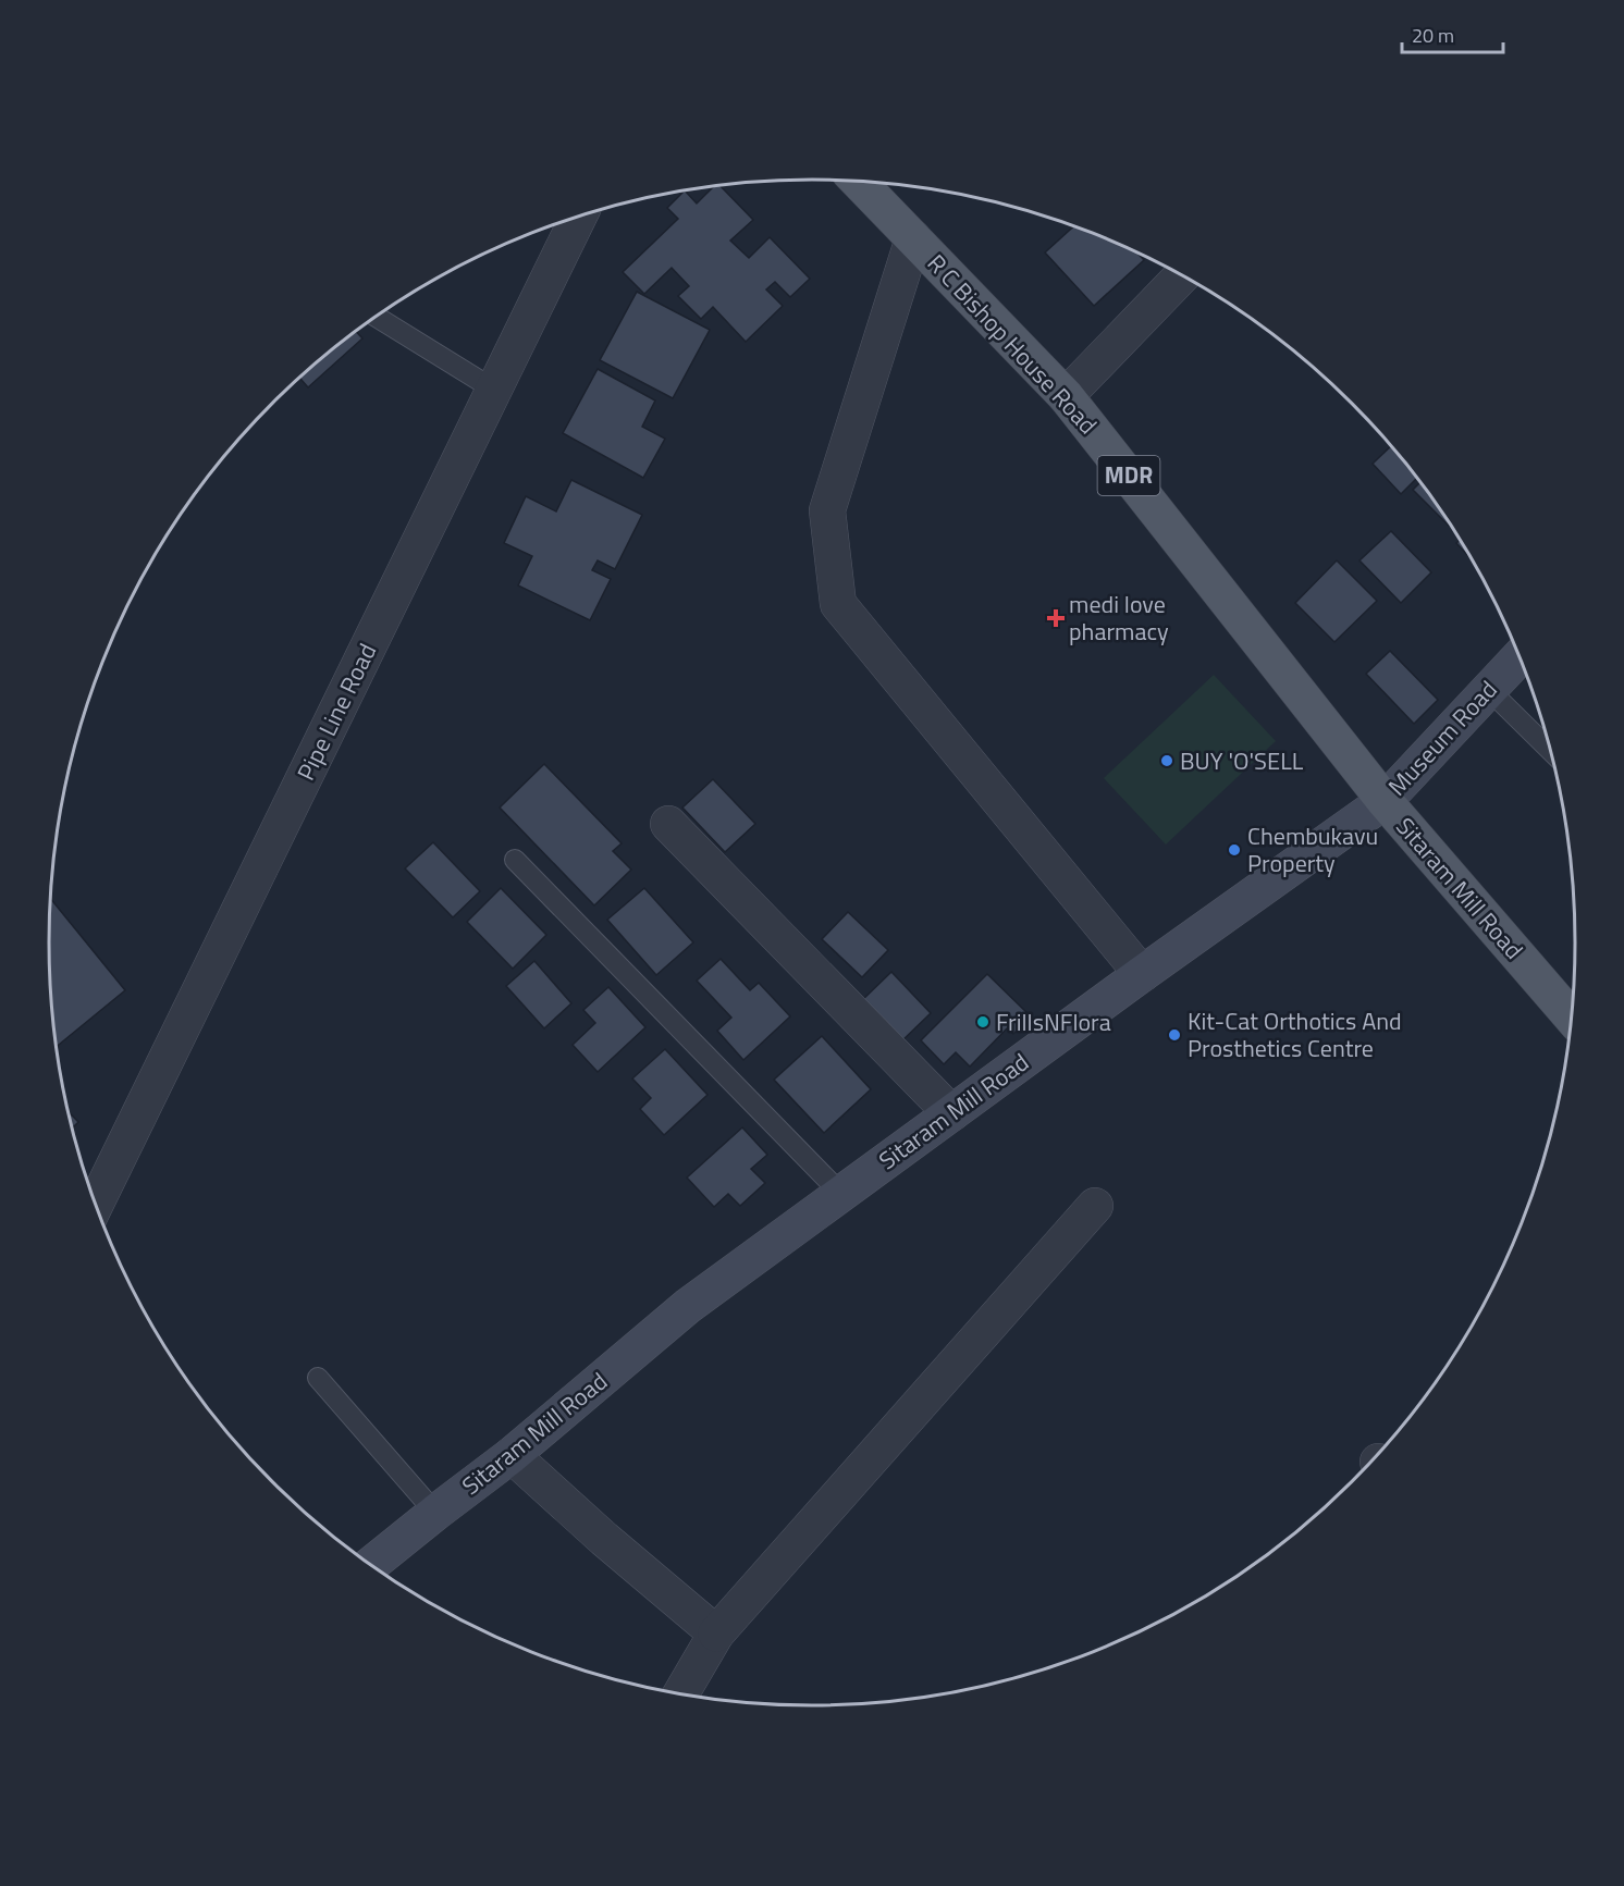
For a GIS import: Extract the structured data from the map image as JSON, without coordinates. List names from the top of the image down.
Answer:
{
  "streets": {
    "main road": [
      "R C Bishop House Road",
      "MDR",
      "Museum Road",
      "Sitaram Mill Road"
    ],
    "street": ["Pipe Line Road"]
  },
  "crossings": [
    ["R C Bishop House Road", "Museum Road"],
    ["R C Bishop House Road", "Sitaram Mill Road"],
    ["Museum Road", "Sitaram Mill Road"]
  ],
  "places": {
    "health": ["medi love pharmacy"],
    "other": [
      "BUY 'O'SELL",
      "Chembukavu Property",
      "FrillsNFlora",
      "Kit-Cat Orthotics And Prosthetics Centre"
    ]
  },
  "scale_bar": "20 m"
}
